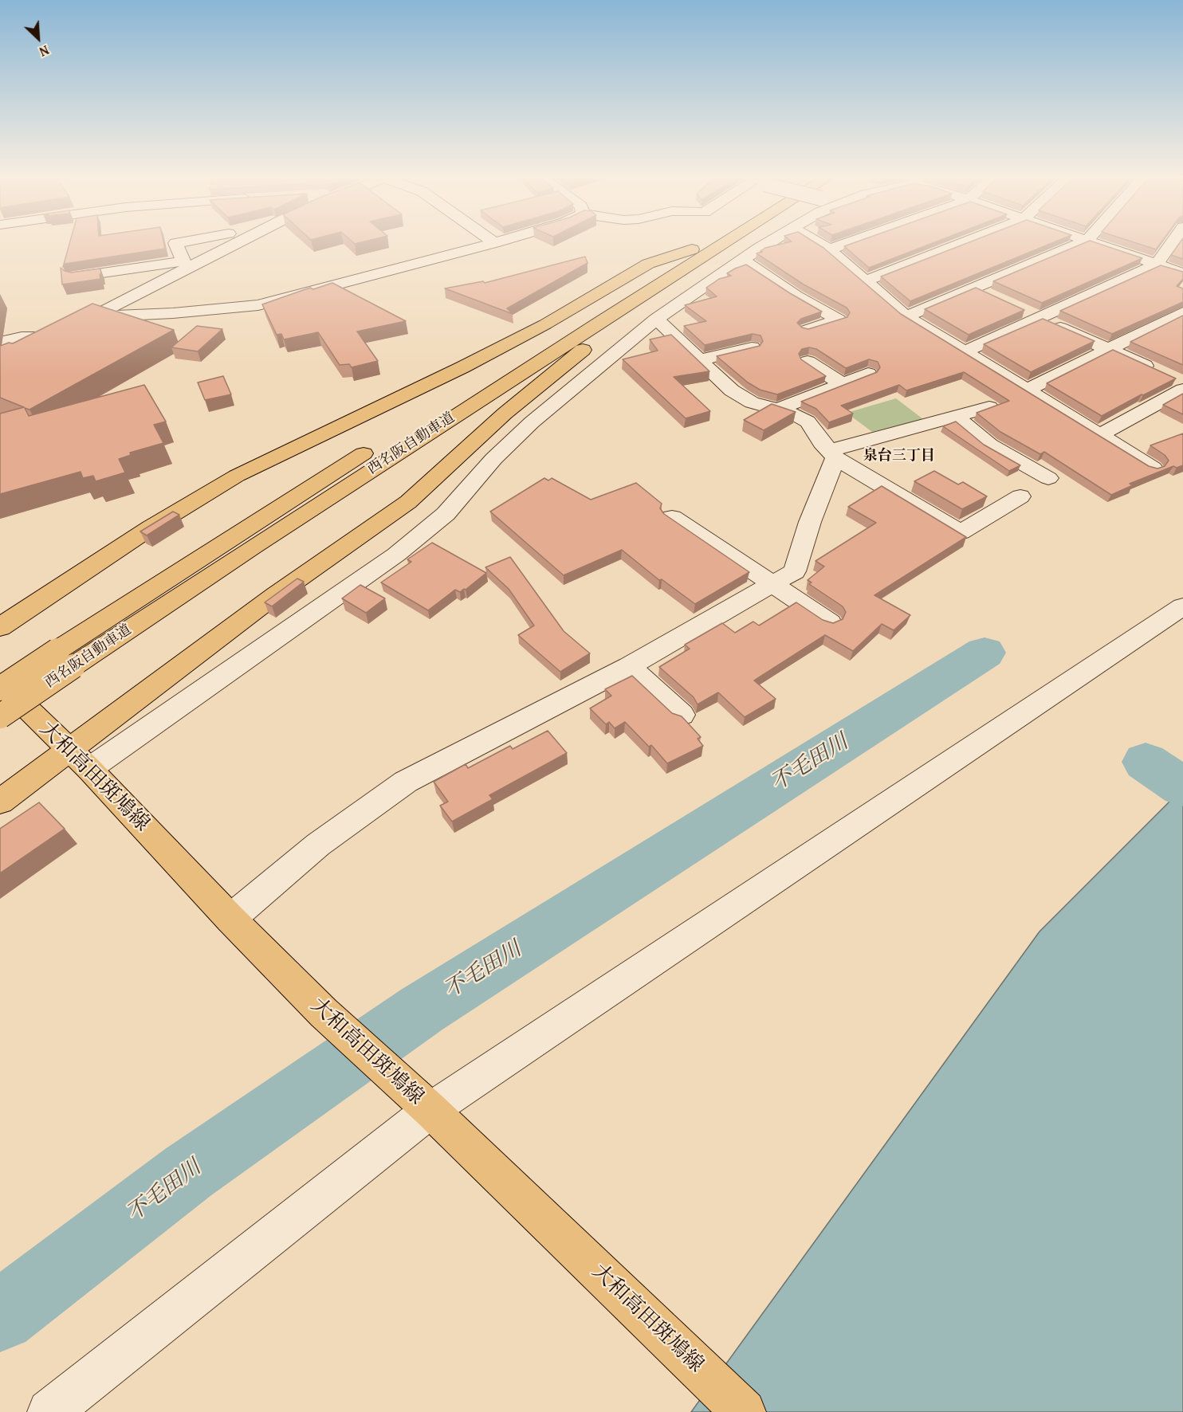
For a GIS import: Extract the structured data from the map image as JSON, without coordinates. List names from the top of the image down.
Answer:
{
  "streets": {
    "main road": ["西名阪自動車道", "大和高田斑鳩線"]
  },
  "districts": ["泉台三丁目"],
  "water": ["不毛田川"],
  "north": "bottom right"
}
